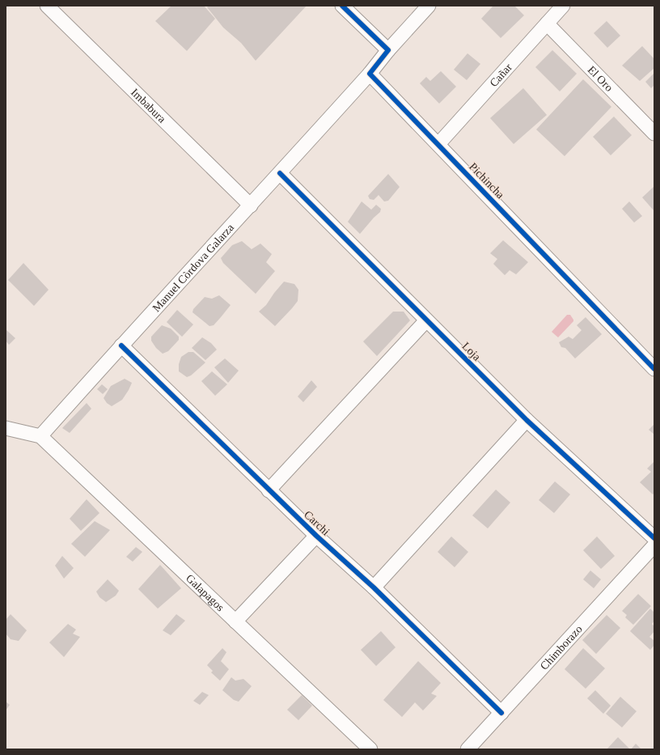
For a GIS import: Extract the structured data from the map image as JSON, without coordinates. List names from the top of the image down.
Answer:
{
  "streets": {
    "street": [
      "Cañar",
      "El Oro",
      "Imbabura",
      "Pichincha",
      "Manuel Còrdova Galarza",
      "Loja",
      "Carchi",
      "Galapagos",
      "Chimborazo"
    ]
  },
  "crossings": [
    ["Cañar", "El Oro"],
    ["Cañar", "Pichincha"],
    ["Imbabura", "Manuel Còrdova Galarza"],
    ["Pichincha", "Manuel Còrdova Galarza"],
    ["Manuel Còrdova Galarza", "Loja"],
    ["Manuel Còrdova Galarza", "Carchi"],
    ["Manuel Còrdova Galarza", "Galapagos"],
    ["Carchi", "Chimborazo"]
  ]
}
